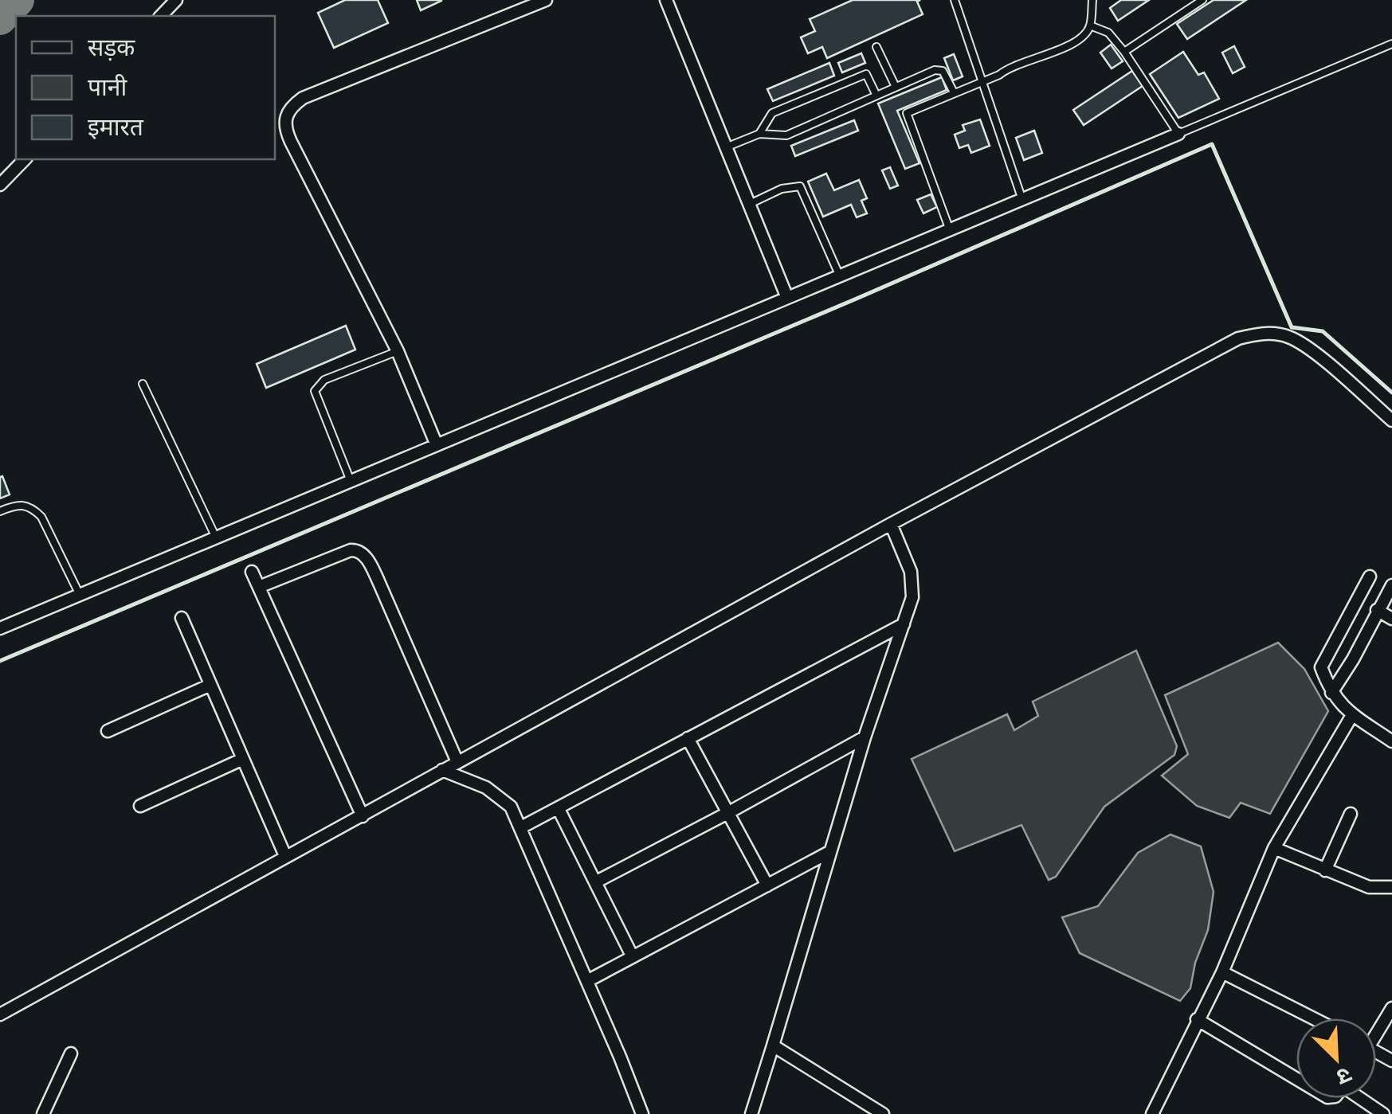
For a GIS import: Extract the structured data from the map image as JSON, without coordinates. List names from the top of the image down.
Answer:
{
  "legend": ["सड़क", "पानी", "इमारत"],
  "north": "bottom right"
}
